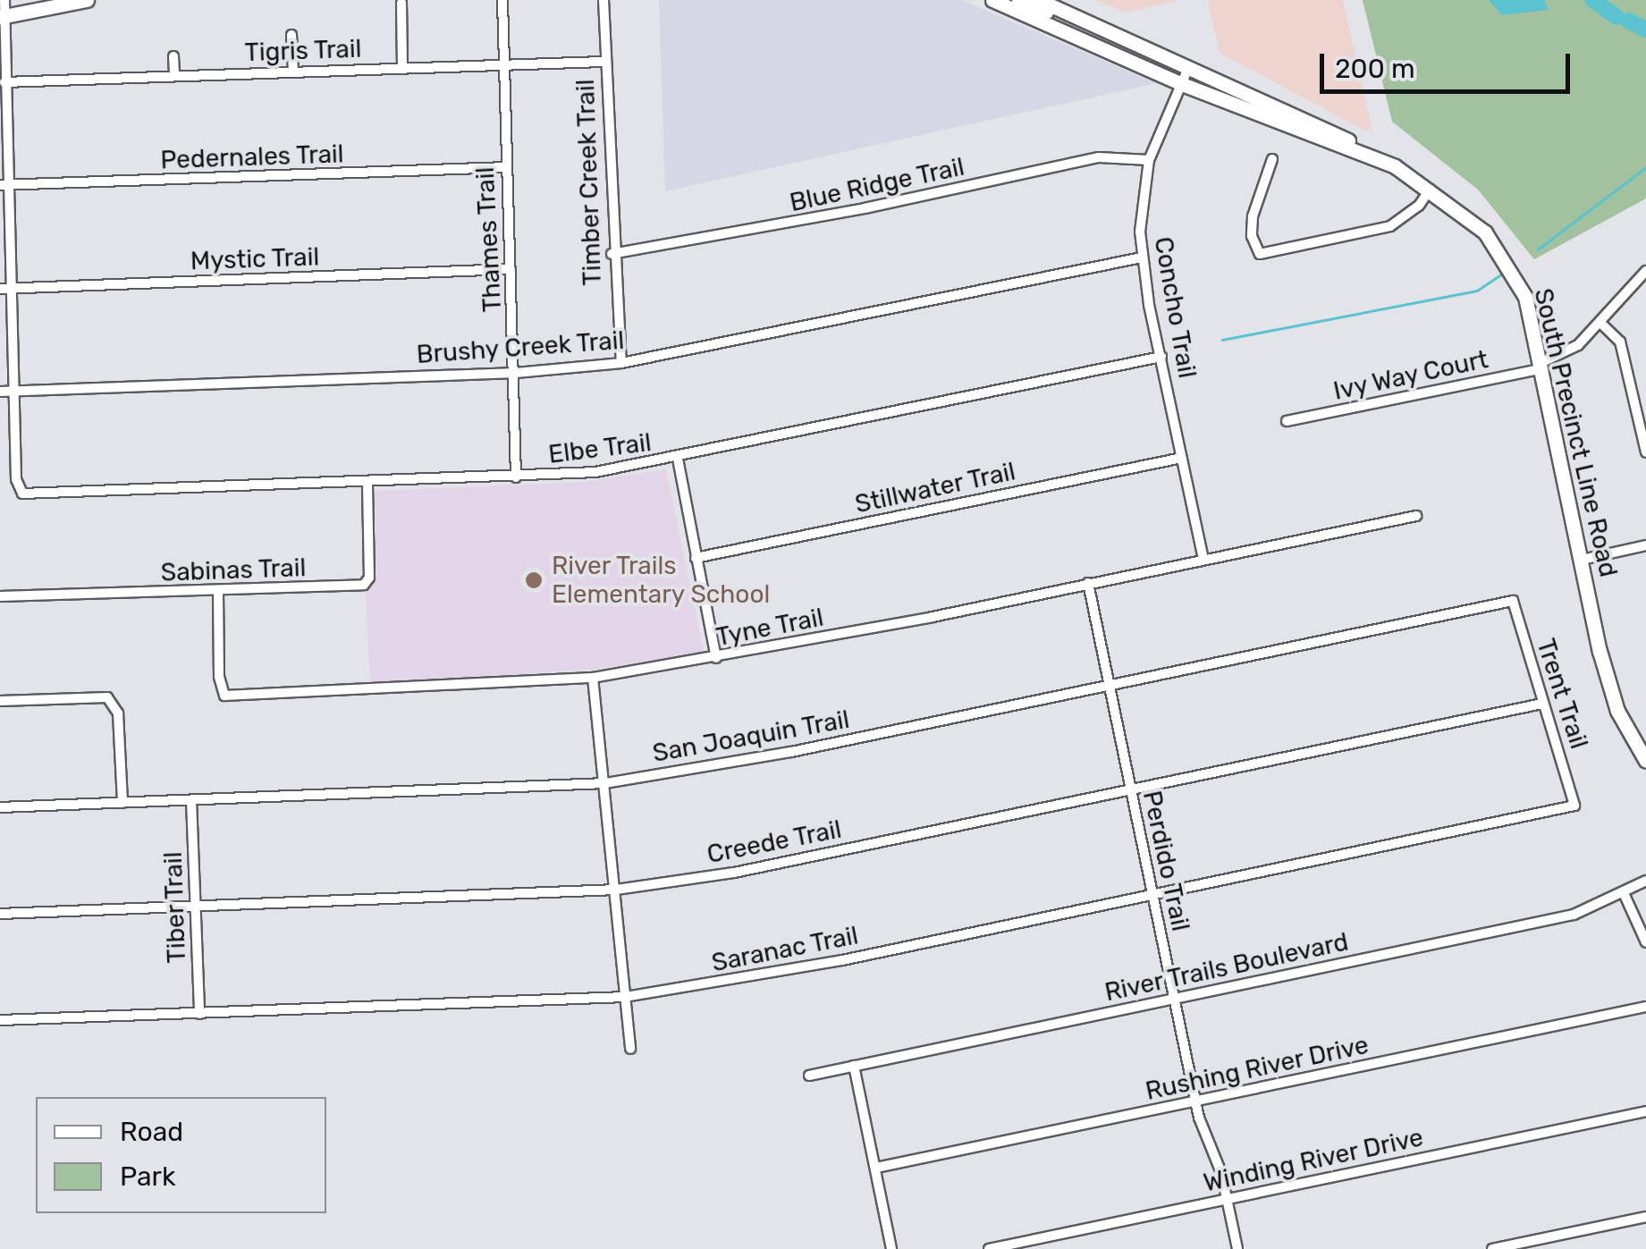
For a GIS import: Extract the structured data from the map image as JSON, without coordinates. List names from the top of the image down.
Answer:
{
  "streets": {
    "main road": ["South Precinct Line Road"],
    "street": [
      "Tigris Trail",
      "Pedernales Trail",
      "Timber Creek Trail",
      "Blue Ridge Trail",
      "Thames Trail",
      "Mystic Trail",
      "Concho Trail",
      "Brushy Creek Trail",
      "Ivy Way Court",
      "Elbe Trail",
      "Stillwater Trail",
      "Sabinas Trail",
      "Tyne Trail",
      "Trent Trail",
      "San Joaquin Trail",
      "Creede Trail",
      "Perdido Trail",
      "Tiber Trail",
      "Saranac Trail",
      "River Trails Boulevard",
      "Rushing River Drive",
      "Winding River Drive"
    ]
  },
  "crossings": [
    ["Tigris Trail", "Timber Creek Trail"],
    ["Tigris Trail", "Thames Trail"],
    ["Pedernales Trail", "Thames Trail"],
    ["Timber Creek Trail", "Blue Ridge Trail"],
    ["Timber Creek Trail", "Brushy Creek Trail"],
    ["Blue Ridge Trail", "Concho Trail"],
    ["Thames Trail", "Mystic Trail"],
    ["Thames Trail", "Brushy Creek Trail"],
    ["Thames Trail", "Elbe Trail"],
    ["Concho Trail", "Brushy Creek Trail"],
    ["Concho Trail", "South Precinct Line Road"],
    ["Concho Trail", "Elbe Trail"],
    ["Concho Trail", "Stillwater Trail"],
    ["Concho Trail", "Tyne Trail"],
    ["Brushy Creek Trail", "Elbe Trail"],
    ["Ivy Way Court", "South Precinct Line Road"],
    ["Elbe Trail", "Sabinas Trail"],
    ["Sabinas Trail", "Tyne Trail"],
    ["Tyne Trail", "Perdido Trail"],
    ["Trent Trail", "San Joaquin Trail"],
    ["Trent Trail", "Creede Trail"],
    ["Trent Trail", "Saranac Trail"],
    ["San Joaquin Trail", "Perdido Trail"],
    ["San Joaquin Trail", "Tiber Trail"],
    ["Creede Trail", "Perdido Trail"],
    ["Creede Trail", "Tiber Trail"],
    ["Perdido Trail", "Saranac Trail"],
    ["Perdido Trail", "River Trails Boulevard"],
    ["Perdido Trail", "Rushing River Drive"],
    ["Perdido Trail", "Winding River Drive"],
    ["Tiber Trail", "Saranac Trail"]
  ],
  "places": ["River Trails Elementary School"],
  "legend": ["Road", "Park"],
  "scale_bar": "200 m"
}
